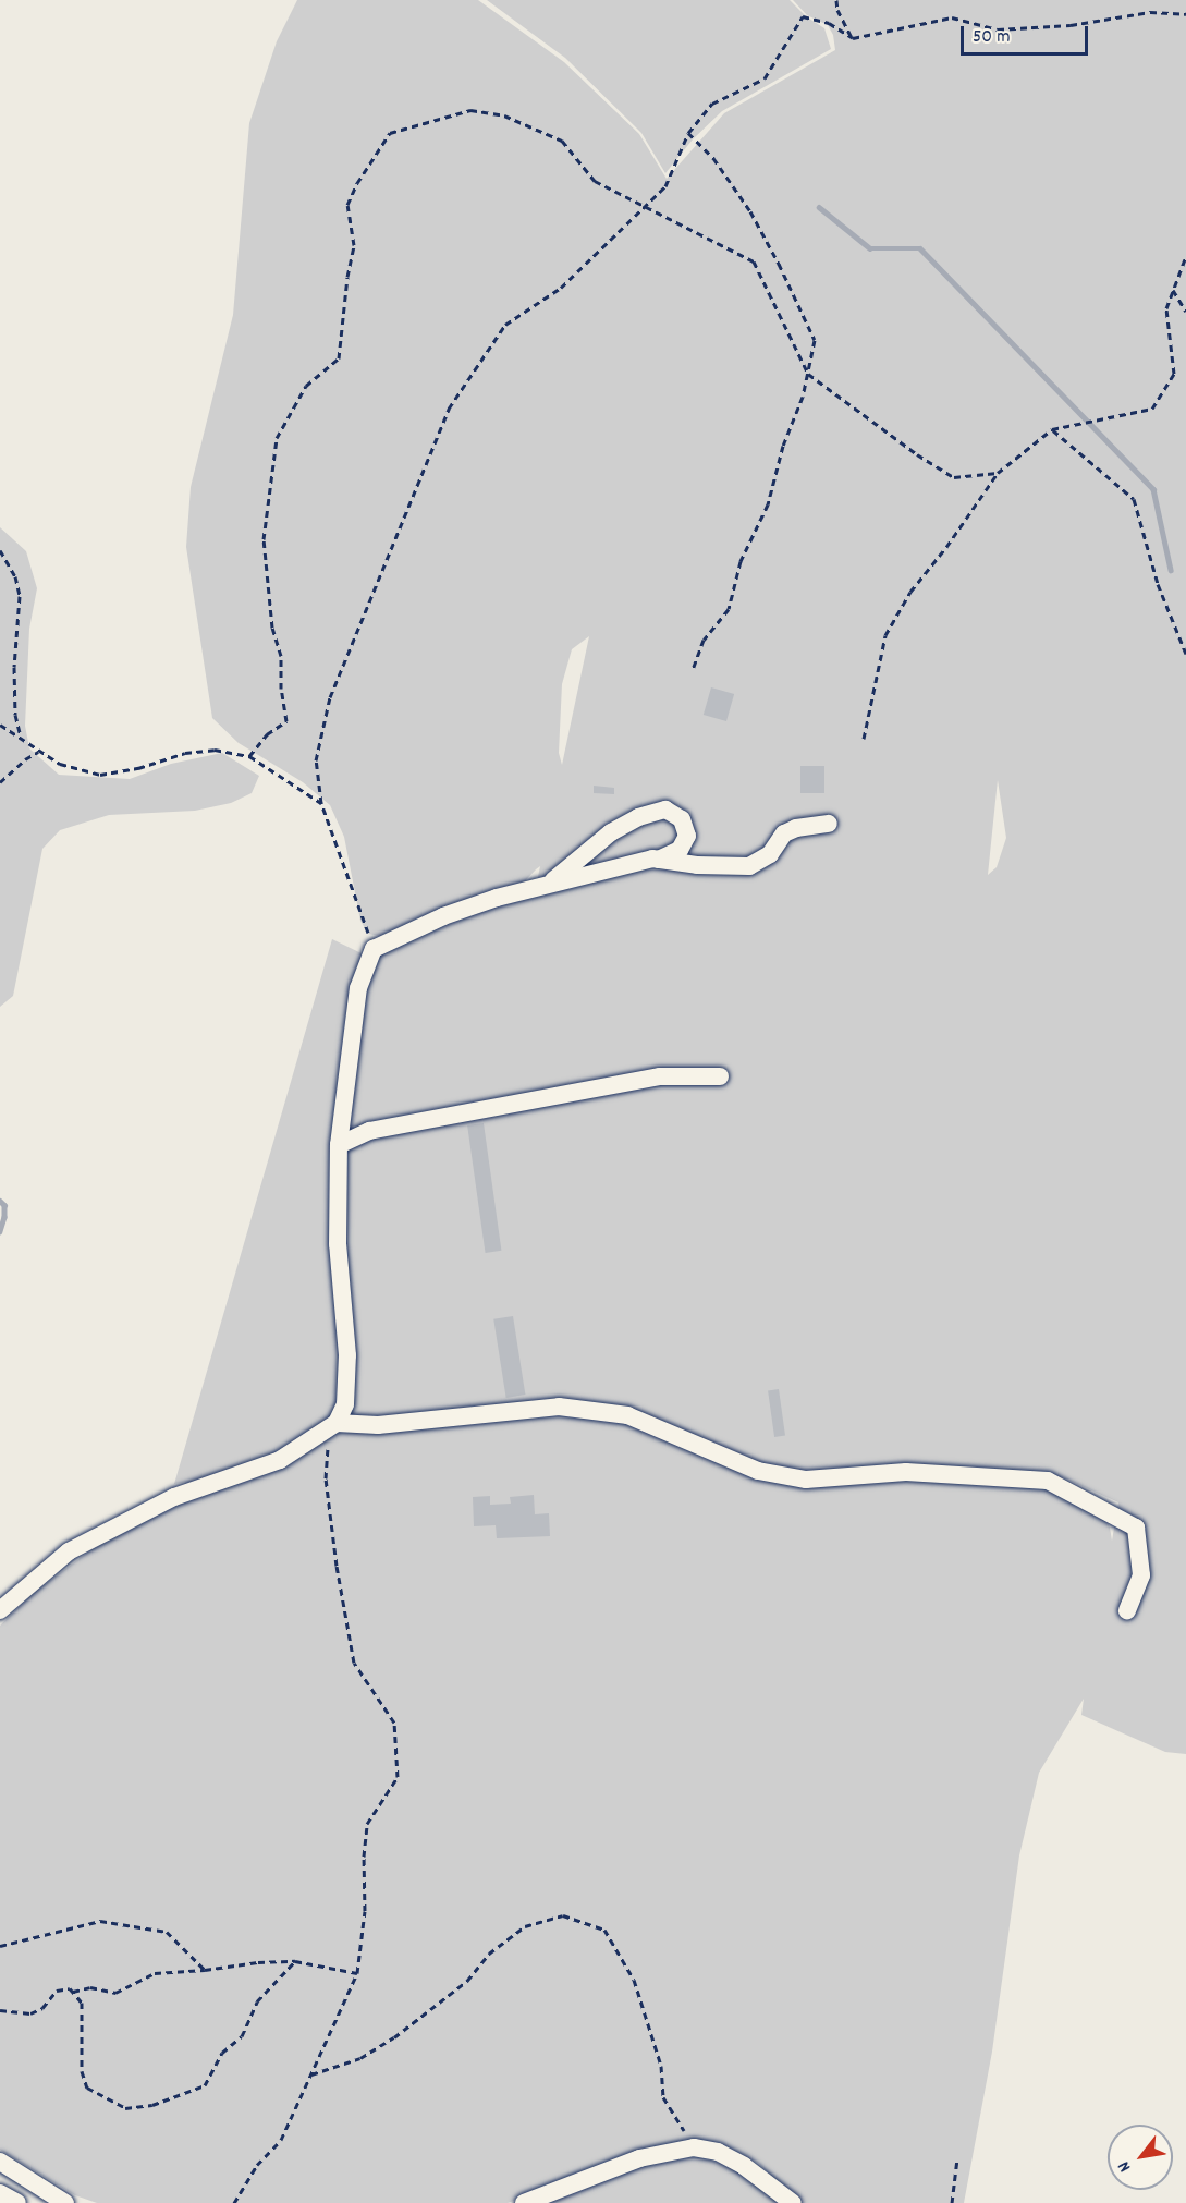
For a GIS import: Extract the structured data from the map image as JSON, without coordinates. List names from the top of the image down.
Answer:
{
  "scale_bar": "50 m",
  "north": "bottom left"
}
